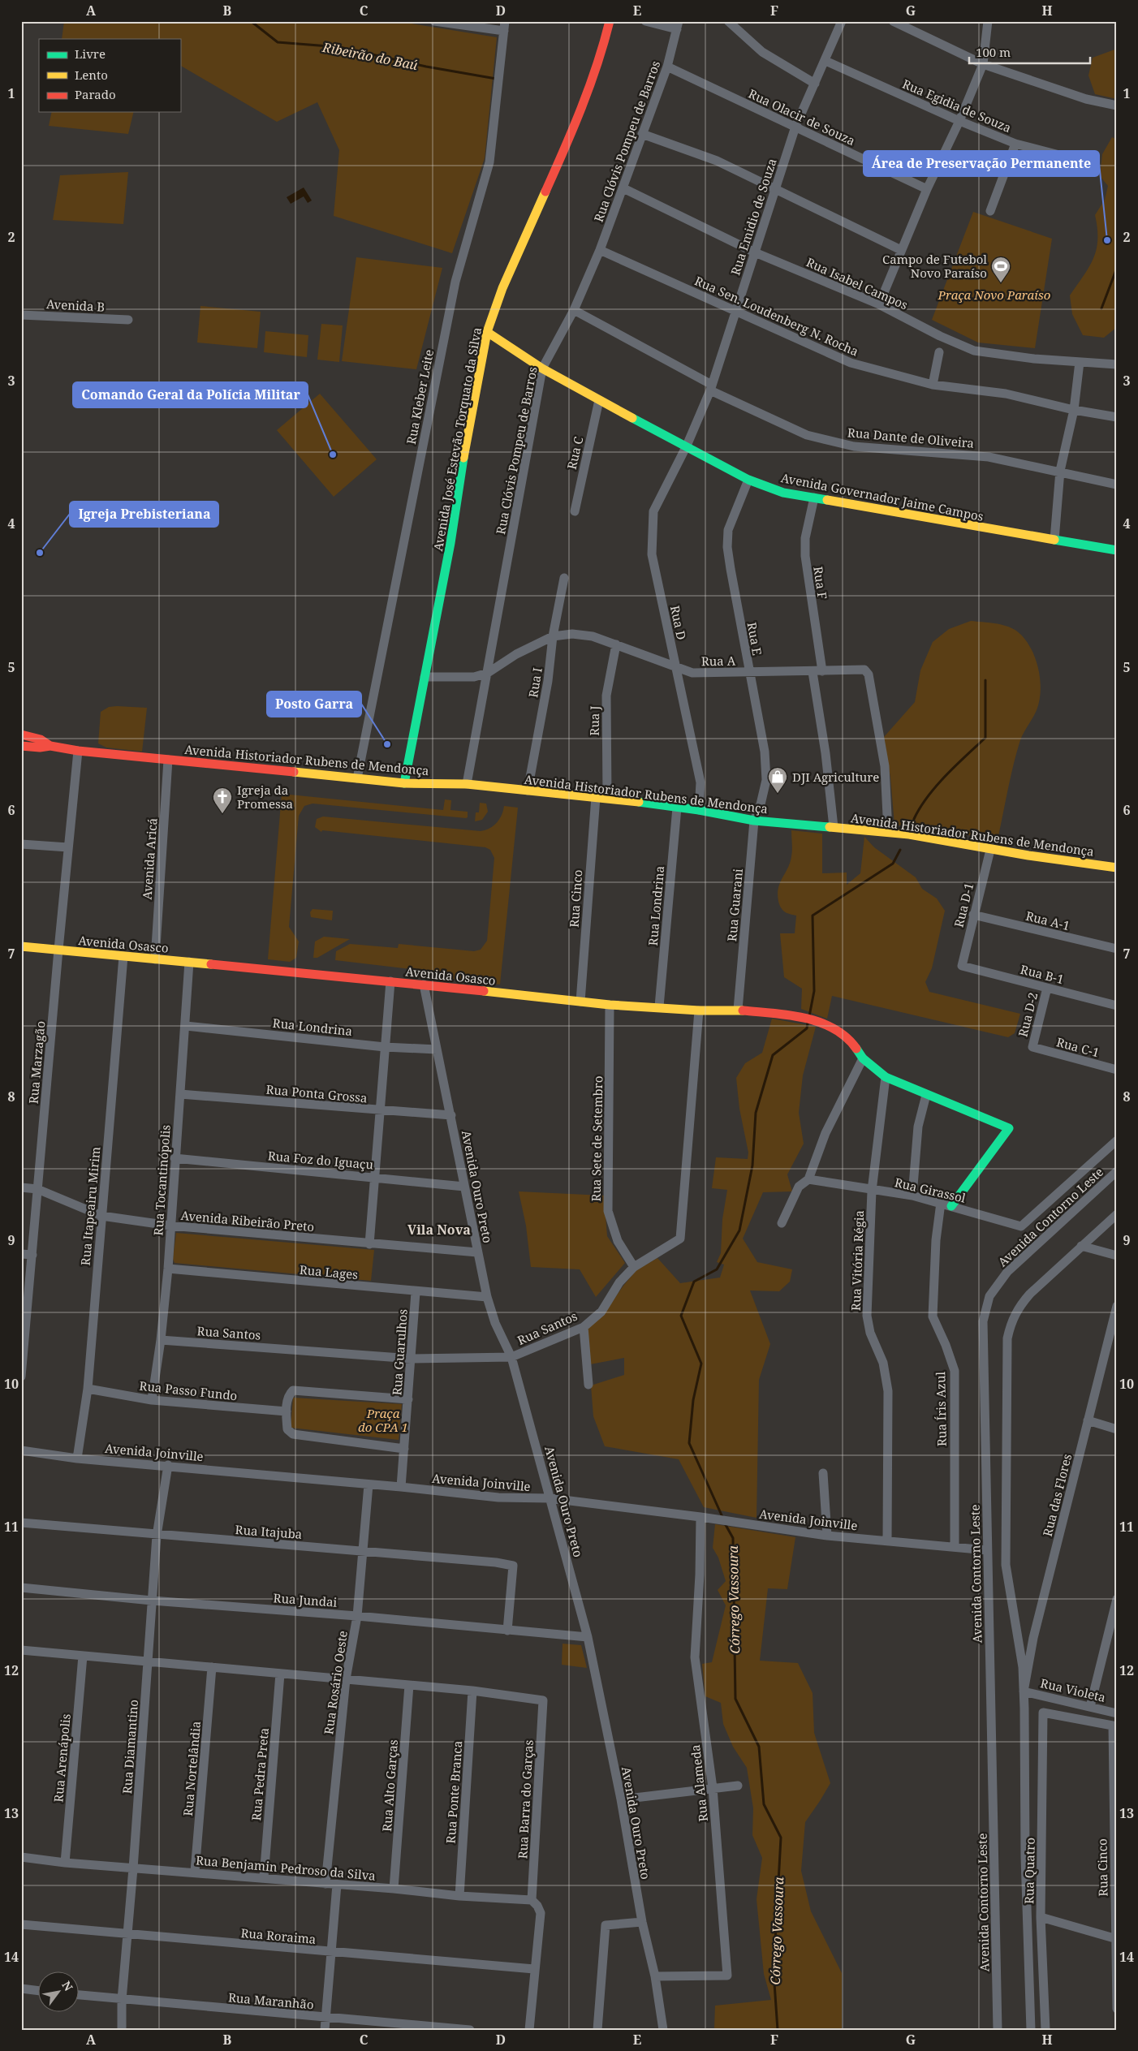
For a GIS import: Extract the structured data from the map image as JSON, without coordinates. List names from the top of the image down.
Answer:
{
  "streets": {
    "main road": [
      "Avenida José Estevão Torquato da Silva",
      "Avenida Governador Jaime Campos",
      "Avenida Historiador Rubens de Mendonça",
      "Avenida Osasco"
    ],
    "street": [
      "Rua Egidia de Souza",
      "Rua Olacir de Souza",
      "Rua Clóvis Pompeu de Barros",
      "Rua Emidio de Souza",
      "Rua Isabel Campos",
      "Avenida B",
      "Rua Sen. Loudenberg N. Rocha",
      "Rua Kleber Leite",
      "Rua Dante de Oliveira",
      "Rua C",
      "Rua F",
      "Rua D",
      "Rua E",
      "Rua A",
      "Rua I",
      "Rua J",
      "Avenida Aricá",
      "Rua Cinco",
      "Rua Guarani",
      "Rua D-1",
      "Rua Londrina",
      "Rua A-1",
      "Rua B-1",
      "Rua D-2",
      "Rua C-1",
      "Rua Marzagão",
      "Rua Ponta Grossa",
      "Rua Sete de Setembro",
      "Rua Foz do Iguaçu",
      "Rua Tocantinópolis",
      "Avenida Ouro Preto",
      "Rua Girassol",
      "Rua Itapeairu Mirim",
      "Avenida Contorno Leste",
      "Avenida Ribeirão Preto",
      "Rua Vitória Régia",
      "Rua Lages",
      "Rua Santos",
      "Rua Guarulhos",
      "Rua Passo Fundo",
      "Rua Íris Azul",
      "Avenida Joinville",
      "Rua das Flores",
      "Rua Itajuba",
      "Rua Jundai",
      "Rua Rosário Oeste",
      "Rua Violeta",
      "Rua Diamantino",
      "Rua Arenápolis",
      "Rua Nortelândia",
      "Rua Pedra Preta",
      "Rua Alameda",
      "Rua Alto Garças",
      "Rua Ponte Branca",
      "Rua Barra do Garças",
      "Rua Benjamin Pedroso da Silva",
      "Rua Quatro",
      "Rua Roraima",
      "Rua Maranhão"
    ]
  },
  "crossings": [
    ["Rua Egidia de Souza", "Rua Emidio de Souza"],
    ["Rua Olacir de Souza", "Rua Clóvis Pompeu de Barros"],
    ["Rua Olacir de Souza", "Rua Emidio de Souza"],
    ["Rua Clóvis Pompeu de Barros", "Rua Isabel Campos"],
    ["Rua Clóvis Pompeu de Barros", "Rua Sen. Loudenberg N. Rocha"],
    ["Rua Clóvis Pompeu de Barros", "Rua Dante de Oliveira"],
    ["Rua Clóvis Pompeu de Barros", "Avenida Governador Jaime Campos"],
    ["Rua Clóvis Pompeu de Barros", "Rua A"],
    ["Rua Clóvis Pompeu de Barros", "Avenida Historiador Rubens de Mendonça"],
    ["Rua Emidio de Souza", "Rua Isabel Campos"],
    ["Rua Emidio de Souza", "Rua Sen. Loudenberg N. Rocha"],
    ["Rua Emidio de Souza", "Rua Dante de Oliveira"],
    ["Rua Emidio de Souza", "Avenida Governador Jaime Campos"],
    ["Rua Emidio de Souza", "Rua D"],
    ["Rua Kleber Leite", "Avenida Historiador Rubens de Mendonça"],
    ["Avenida José Estevão Torquato da Silva", "Avenida Governador Jaime Campos"],
    ["Avenida José Estevão Torquato da Silva", "Rua A"],
    ["Avenida José Estevão Torquato da Silva", "Avenida Historiador Rubens de Mendonça"],
    ["Rua C", "Avenida Governador Jaime Campos"],
    ["Avenida Governador Jaime Campos", "Rua F"],
    ["Avenida Governador Jaime Campos", "Rua D"],
    ["Avenida Governador Jaime Campos", "Rua E"],
    ["Rua F", "Rua A"],
    ["Rua D", "Rua A"],
    ["Rua D", "Avenida Historiador Rubens de Mendonça"],
    ["Rua E", "Rua A"],
    ["Rua E", "Rua Guarani"],
    ["Rua A", "Rua I"],
    ["Rua A", "Rua J"],
    ["Rua A", "Avenida Historiador Rubens de Mendonça"],
    ["Rua I", "Avenida Historiador Rubens de Mendonça"],
    ["Rua J", "Avenida Historiador Rubens de Mendonça"],
    ["Avenida Historiador Rubens de Mendonça", "Avenida Aricá"],
    ["Avenida Historiador Rubens de Mendonça", "Rua Cinco"],
    ["Avenida Historiador Rubens de Mendonça", "Rua Guarani"],
    ["Avenida Historiador Rubens de Mendonça", "Rua D-1"],
    ["Avenida Historiador Rubens de Mendonça", "Rua Londrina"],
    ["Avenida Historiador Rubens de Mendonça", "Rua Marzagão"],
    ["Avenida Aricá", "Avenida Osasco"],
    ["Rua Cinco", "Avenida Osasco"],
    ["Rua Cinco", "Rua Quatro"],
    ["Rua Guarani", "Avenida Osasco"],
    ["Rua D-1", "Rua A-1"],
    ["Rua D-1", "Rua B-1"],
    ["Rua Londrina", "Avenida Osasco"],
    ["Rua Londrina", "Rua Tocantinópolis"],
    ["Rua Londrina", "Avenida Ouro Preto"],
    ["Avenida Osasco", "Rua Marzagão"],
    ["Avenida Osasco", "Rua Sete de Setembro"],
    ["Avenida Osasco", "Rua Tocantinópolis"],
    ["Avenida Osasco", "Avenida Ouro Preto"],
    ["Avenida Osasco", "Rua Girassol"],
    ["Avenida Osasco", "Rua Itapeairu Mirim"],
    ["Avenida Osasco", "Rua Vitória Régia"],
    ["Avenida Osasco", "Rua Santos"],
    ["Rua B-1", "Rua D-2"],
    ["Rua D-2", "Rua C-1"],
    ["Rua Marzagão", "Avenida Ribeirão Preto"],
    ["Rua Ponta Grossa", "Rua Tocantinópolis"],
    ["Rua Ponta Grossa", "Avenida Ouro Preto"],
    ["Rua Sete de Setembro", "Rua Santos"],
    ["Rua Foz do Iguaçu", "Rua Tocantinópolis"],
    ["Rua Foz do Iguaçu", "Avenida Ouro Preto"],
    ["Rua Tocantinópolis", "Avenida Ribeirão Preto"],
    ["Rua Tocantinópolis", "Rua Lages"],
    ["Rua Tocantinópolis", "Rua Santos"],
    ["Rua Tocantinópolis", "Rua Passo Fundo"],
    ["Avenida Ouro Preto", "Avenida Ribeirão Preto"],
    ["Avenida Ouro Preto", "Rua Lages"],
    ["Avenida Ouro Preto", "Rua Santos"],
    ["Avenida Ouro Preto", "Avenida Joinville"],
    ["Avenida Ouro Preto", "Rua Jundai"],
    ["Avenida Ouro Preto", "Rua Alameda"],
    ["Rua Girassol", "Rua Vitória Régia"],
    ["Rua Girassol", "Rua Íris Azul"],
    ["Rua Itapeairu Mirim", "Avenida Ribeirão Preto"],
    ["Rua Itapeairu Mirim", "Rua Passo Fundo"],
    ["Rua Itapeairu Mirim", "Avenida Joinville"],
    ["Avenida Contorno Leste", "Avenida Joinville"],
    ["Rua Vitória Régia", "Avenida Joinville"],
    ["Rua Lages", "Rua Guarulhos"],
    ["Rua Santos", "Rua Guarulhos"],
    ["Rua Guarulhos", "Avenida Joinville"],
    ["Rua Íris Azul", "Avenida Joinville"],
    ["Avenida Joinville", "Rua Rosário Oeste"],
    ["Avenida Joinville", "Rua Diamantino"],
    ["Avenida Joinville", "Rua Alameda"],
    ["Rua das Flores", "Rua Violeta"],
    ["Rua Itajuba", "Rua Jundai"],
    ["Rua Itajuba", "Rua Rosário Oeste"],
    ["Rua Itajuba", "Rua Diamantino"],
    ["Rua Jundai", "Rua Rosário Oeste"],
    ["Rua Jundai", "Rua Diamantino"],
    ["Rua Rosário Oeste", "Rua Benjamin Pedroso da Silva"],
    ["Rua Diamantino", "Rua Benjamin Pedroso da Silva"],
    ["Rua Diamantino", "Rua Roraima"],
    ["Rua Diamantino", "Rua Maranhão"],
    ["Rua Arenápolis", "Rua Benjamin Pedroso da Silva"],
    ["Rua Nortelândia", "Rua Benjamin Pedroso da Silva"],
    ["Rua Pedra Preta", "Rua Benjamin Pedroso da Silva"],
    ["Rua Alto Garças", "Rua Benjamin Pedroso da Silva"],
    ["Rua Ponte Branca", "Rua Barra do Garças"],
    ["Rua Ponte Branca", "Rua Benjamin Pedroso da Silva"],
    ["Rua Barra do Garças", "Rua Benjamin Pedroso da Silva"]
  ],
  "districts": ["Vila Nova"],
  "water": ["Ribeirão do Baú", "Córrego Vassoura"],
  "parks": ["Praça Novo Paraíso", "Praça do CPA 1"],
  "places": {
    "other": [
      "Área de Preservação Permanente",
      "Comando Geral da Polícia Militar",
      "Igreja Prebisteriana",
      "Posto Garra"
    ],
    "sports": ["Campo de Futebol Novo Paraíso"],
    "shop": ["DJI Agriculture"],
    "church": ["Igreja da Promessa"]
  },
  "legend": ["Livre", "Lento", "Parado"],
  "scale_bar": "100 m",
  "north": "top right",
  "grid": {
    "columns": [
      "A",
      "B",
      "C",
      "D",
      "E",
      "F",
      "G",
      "H"
    ],
    "rows": [
      "1",
      "2",
      "3",
      "4",
      "5",
      "6",
      "7",
      "8",
      "9",
      "10",
      "11",
      "12",
      "13",
      "14"
    ]
  }
}
